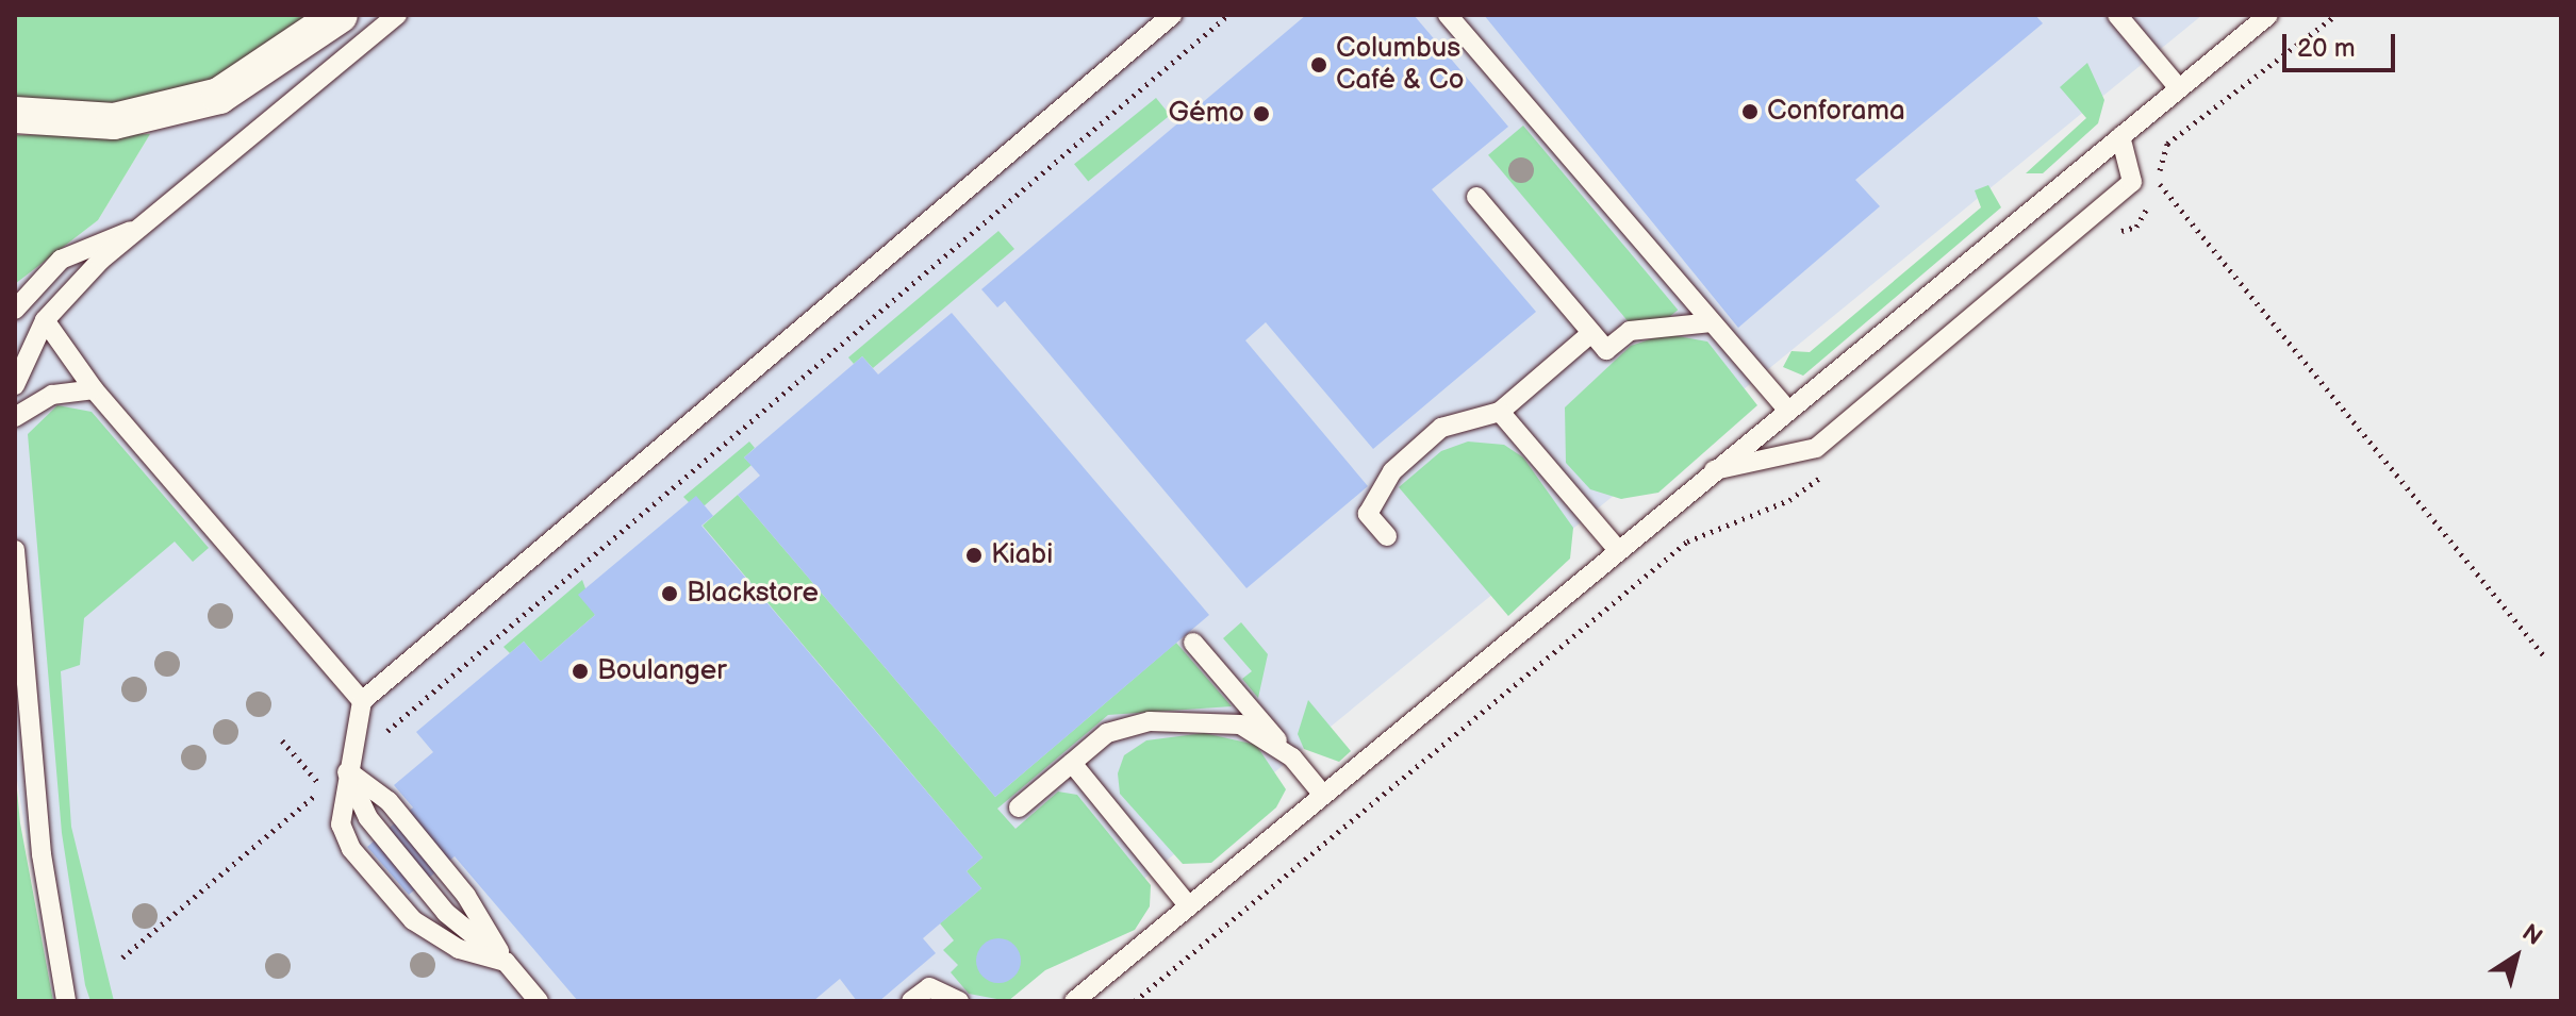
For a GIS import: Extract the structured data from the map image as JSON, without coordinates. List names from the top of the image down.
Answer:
{
  "places": [
    "Columbus Café & Co",
    "Conforama",
    "Gémo",
    "Kiabi",
    "Blackstore",
    "Boulanger"
  ],
  "scale_bar": "20 m",
  "north": "top right"
}
